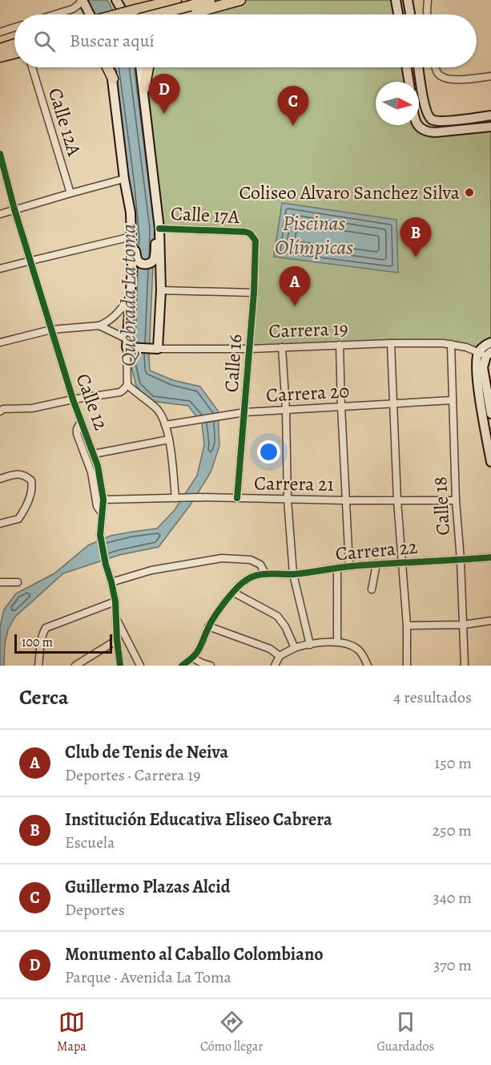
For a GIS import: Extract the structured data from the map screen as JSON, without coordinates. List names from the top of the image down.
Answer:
{
  "streets": {
    "main road": ["Carrera 19"],
    "street": [
      "Calle 12A",
      "Calle 17A",
      "Calle 16",
      "Carrera 20",
      "Calle 12",
      "Carrera 21",
      "Calle 18",
      "Carrera 22"
    ]
  },
  "crossings": [
    ["Calle 17A", "Calle 16"],
    ["Carrera 19", "Calle 16"],
    ["Carrera 19", "Calle 18"],
    ["Calle 16", "Carrera 20"],
    ["Calle 16", "Carrera 21"],
    ["Carrera 20", "Calle 18"],
    ["Calle 12", "Carrera 21"],
    ["Carrera 21", "Calle 18"],
    ["Calle 18", "Carrera 22"]
  ],
  "water": ["Piscinas Olímpicas", "Quebrada La toma"],
  "places": ["Coliseo Alvaro Sanchez Silva"],
  "scale_bar": "100 m",
  "north": "right",
  "page": {
    "search": "Buscar aquí",
    "pins": [
      "D",
      "C",
      "B",
      "A"
    ],
    "scale": "100 m",
    "heading": ["Cerca", "4 resultados"],
    "list": [
      {
        "mark": "A",
        "name": "Club de Tenis de Neiva",
        "note": "Deportes · Carrera 19",
        "value": "150 m"
      },
      {
        "mark": "B",
        "name": "Institución Educativa Eliseo Cabrera",
        "note": "Escuela",
        "value": "250 m"
      },
      {
        "mark": "C",
        "name": "Guillermo Plazas Alcid",
        "note": "Deportes",
        "value": "340 m"
      },
      {
        "mark": "D",
        "name": "Monumento al Caballo Colombiano",
        "note": "Parque · Avenida La Toma",
        "value": "370 m"
      }
    ],
    "nav": ["Mapa", "Cómo llegar", "Guardados"]
  }
}
